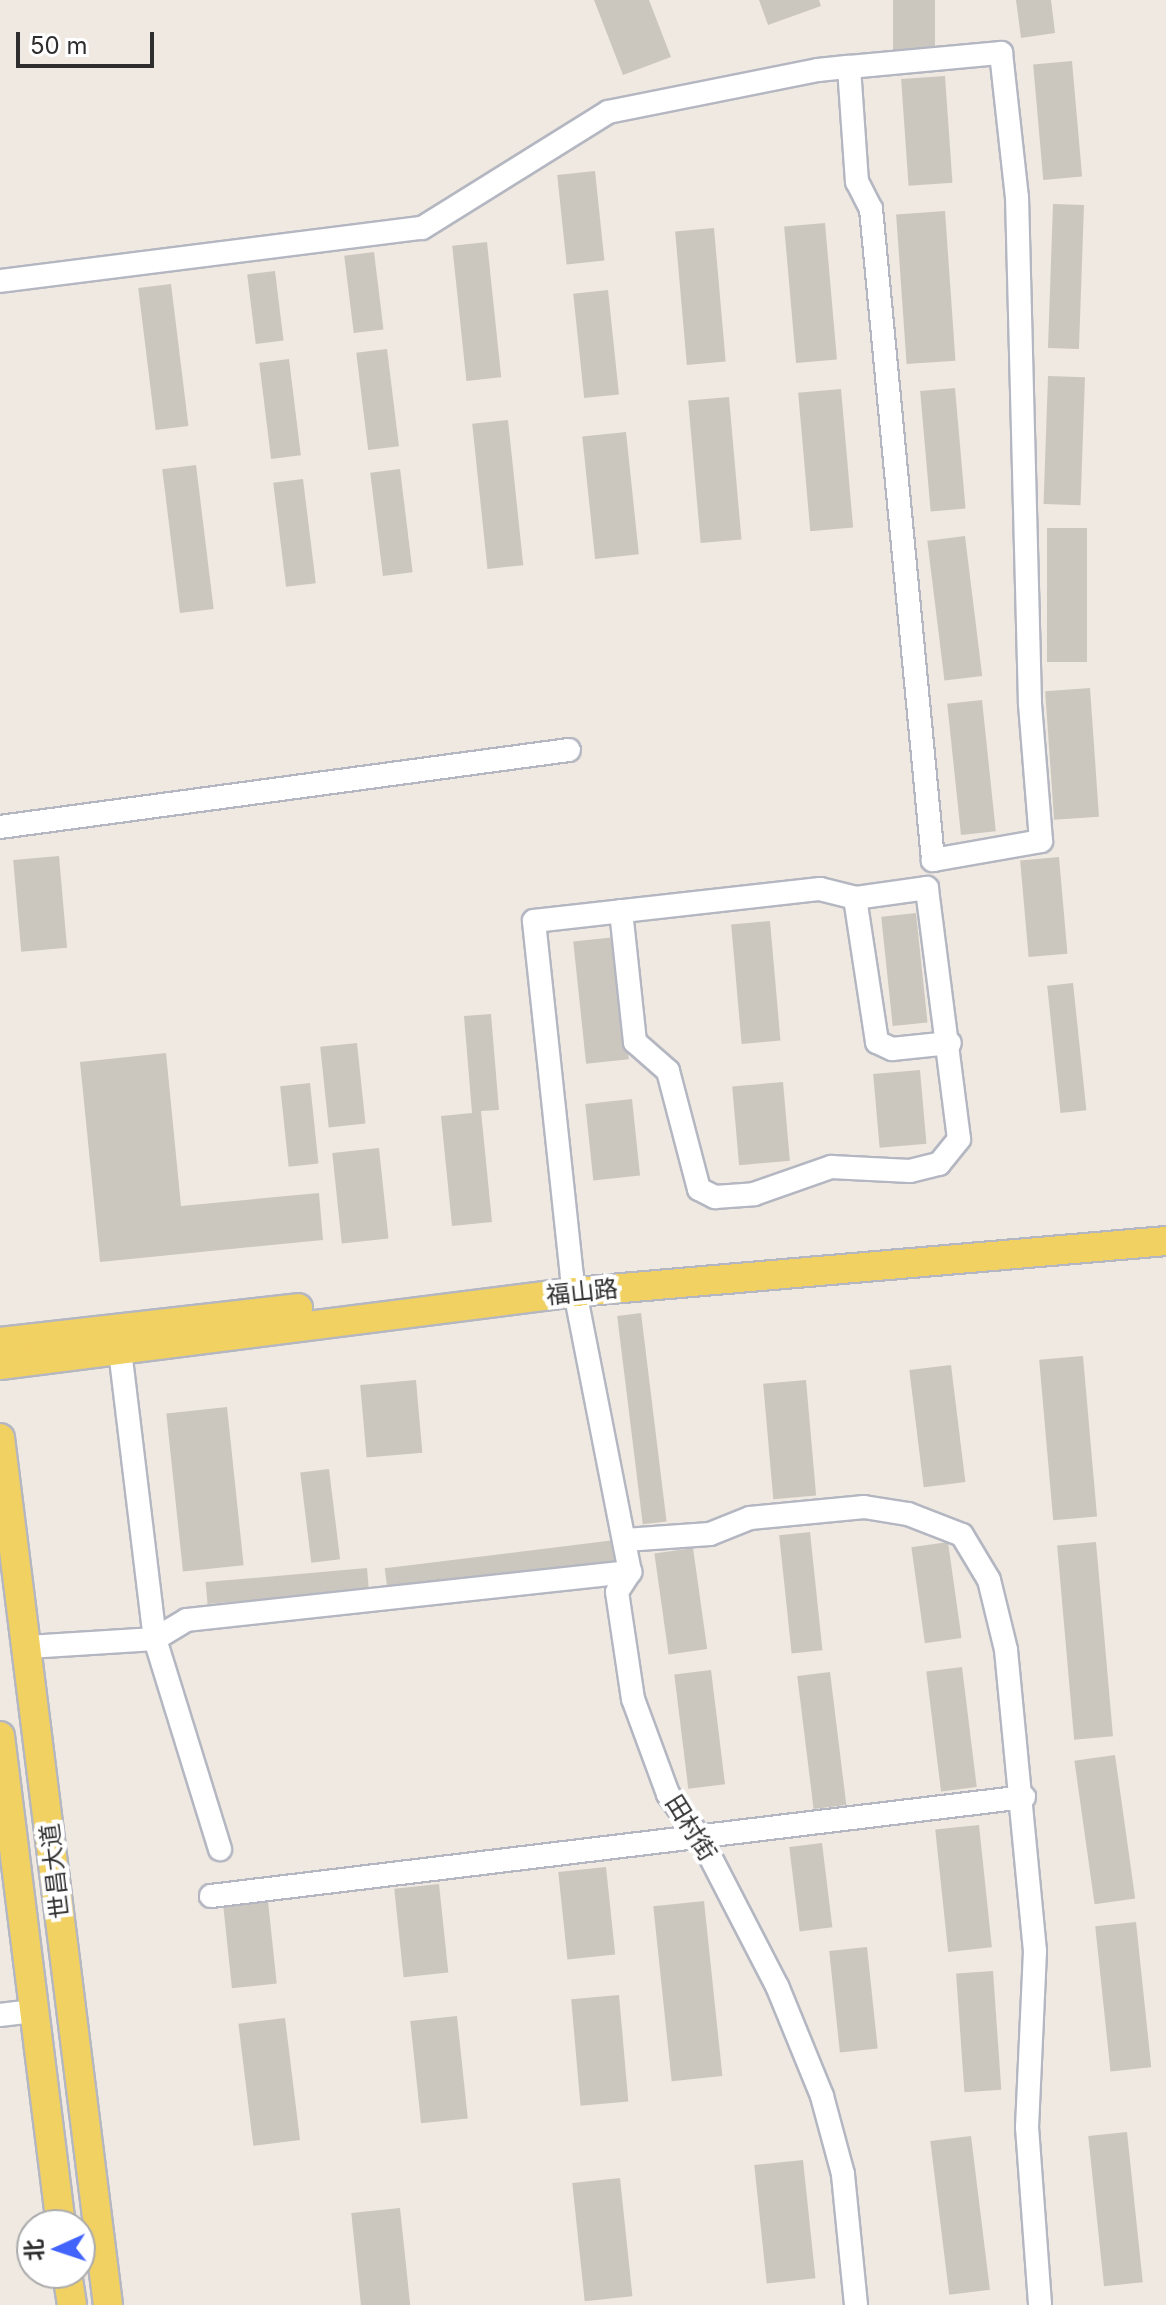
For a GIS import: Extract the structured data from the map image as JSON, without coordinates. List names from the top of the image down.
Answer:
{
  "streets": {
    "main road": ["福山路", "世昌大道"],
    "street": ["田村街"]
  },
  "crossings": [
    ["福山路", "田村街"]
  ],
  "scale_bar": "50 m",
  "north": "left"
}
